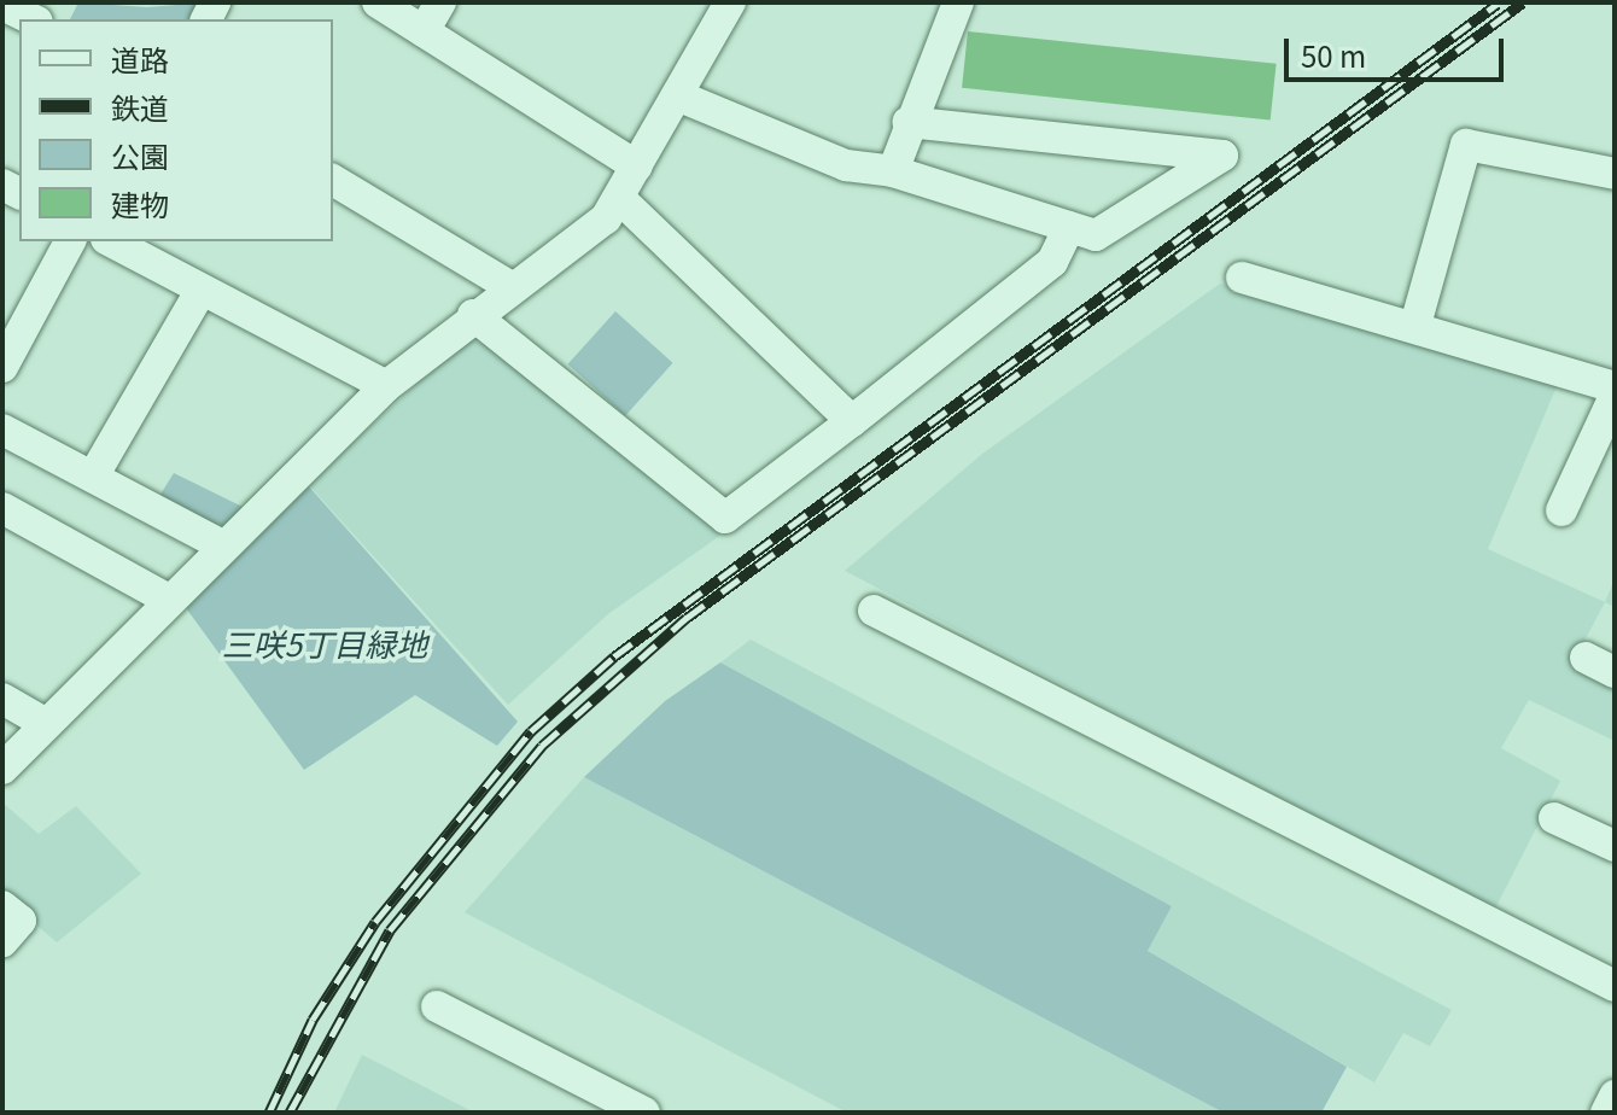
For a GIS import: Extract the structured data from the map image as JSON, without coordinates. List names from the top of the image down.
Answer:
{
  "parks": ["三咲5丁目緑地"],
  "legend": [
    "道路",
    "鉄道",
    "公園",
    "建物"
  ],
  "scale_bar": "50 m"
}
